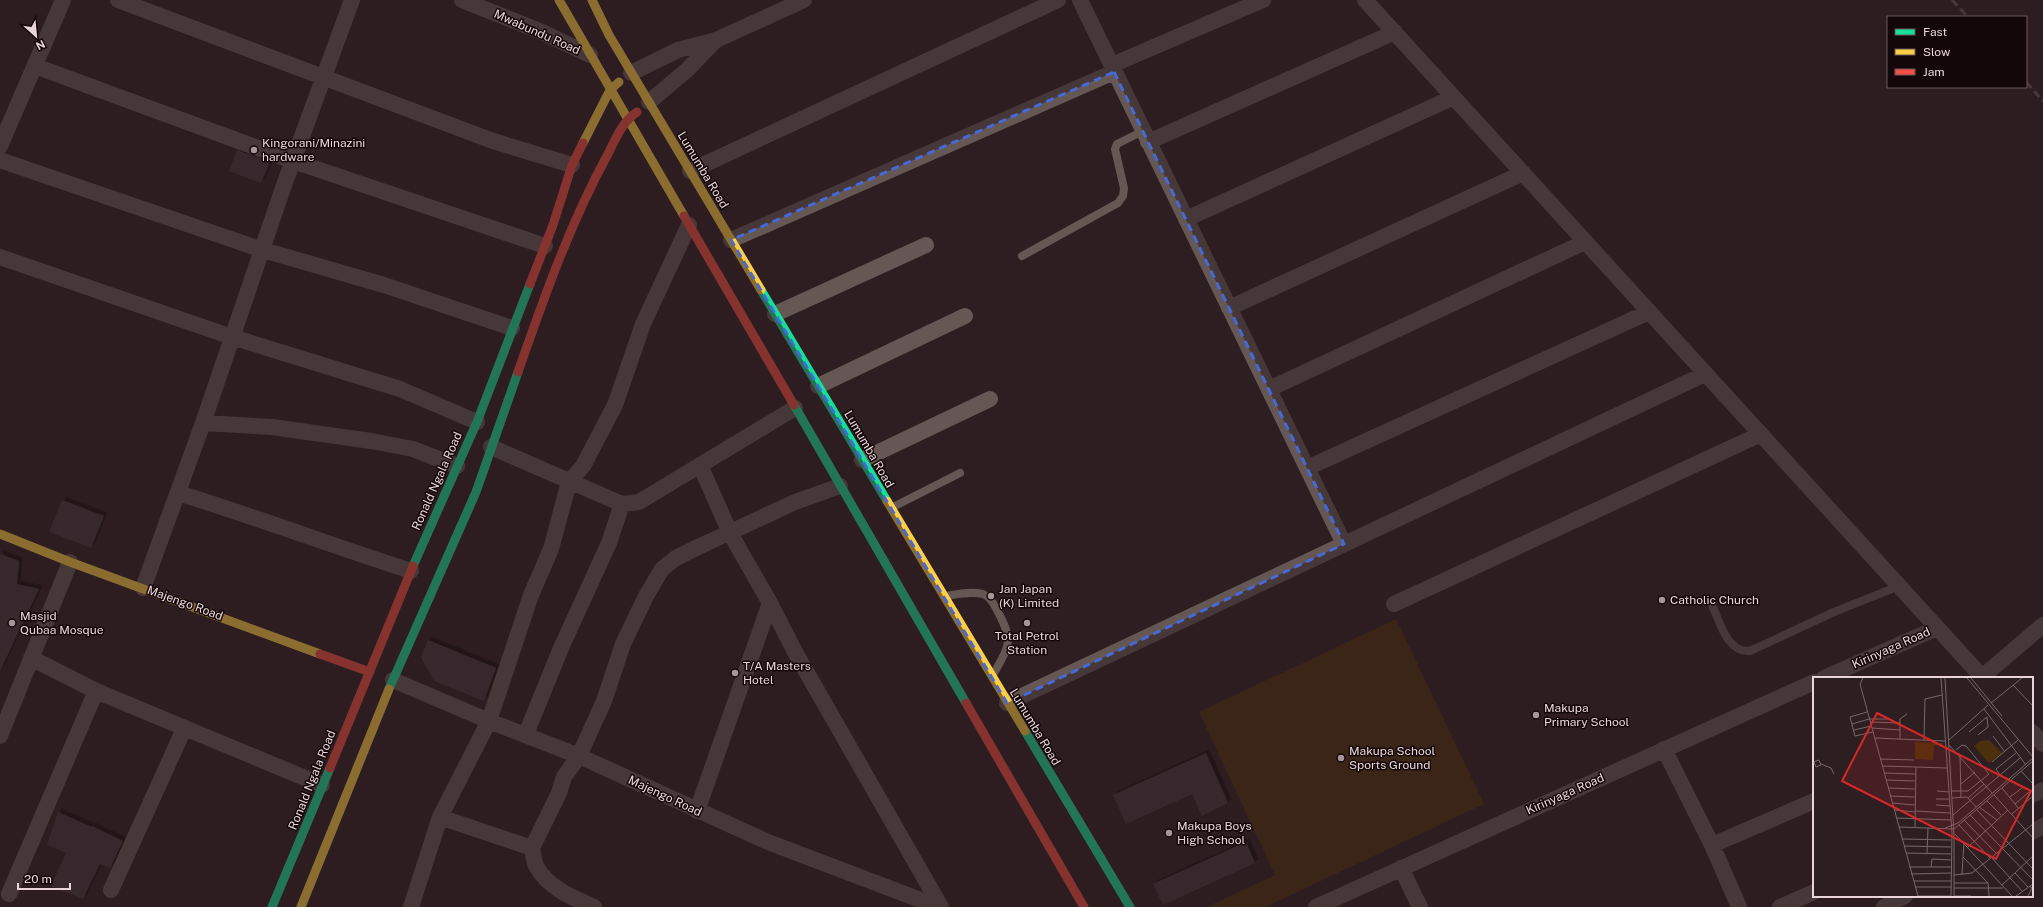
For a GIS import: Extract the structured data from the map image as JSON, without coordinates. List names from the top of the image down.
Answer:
{
  "streets": {
    "street": [
      "Mwabundu Road",
      "Lumumba Road",
      "Ronald Ngala Road",
      "Majengo Road",
      "Kirinyaga Road"
    ]
  },
  "crossings": [
    ["Lumumba Road", "Ronald Ngala Road"],
    ["Ronald Ngala Road", "Majengo Road"]
  ],
  "places": [
    "Kingorani/Minazini hardware",
    "Jan Japan (K) Limited",
    "Catholic Church",
    "Masjid Qubaa Mosque",
    "Total Petrol Station",
    "T/A Masters Hotel",
    "Makupa Primary School",
    "Makupa School Sports Ground",
    "Makupa Boys High School"
  ],
  "legend": ["Fast", "Slow", "Jam"],
  "scale_bar": "20 m",
  "north": "bottom right"
}
